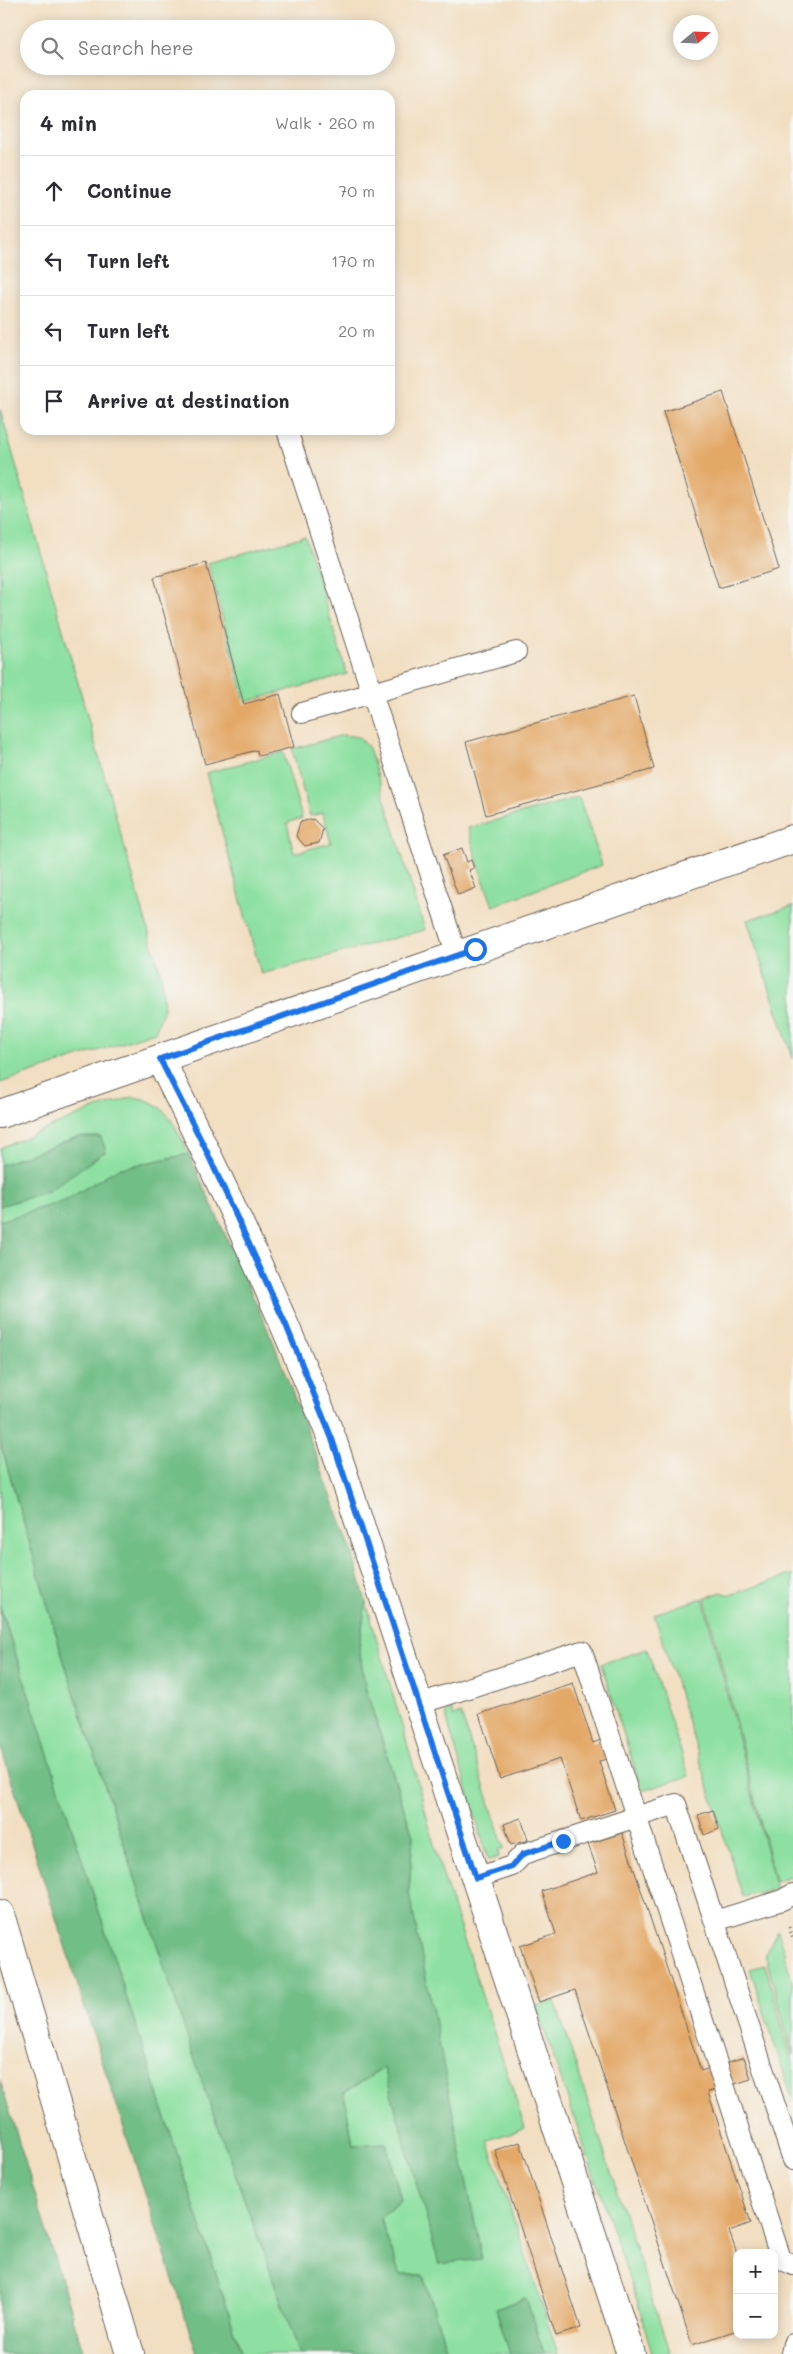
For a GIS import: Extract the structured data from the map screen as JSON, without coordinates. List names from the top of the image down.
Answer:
{
  "north": "right",
  "page": {
    "search": "Search here",
    "heading": ["4 min", "Walk · 260 m"],
    "list": [
      ["Continue", "70 m"],
      ["Turn left", "170 m"],
      ["Turn left", "20 m"],
      "Arrive at destination"
    ],
    "map_buttons": ["+", "−"]
  }
}
